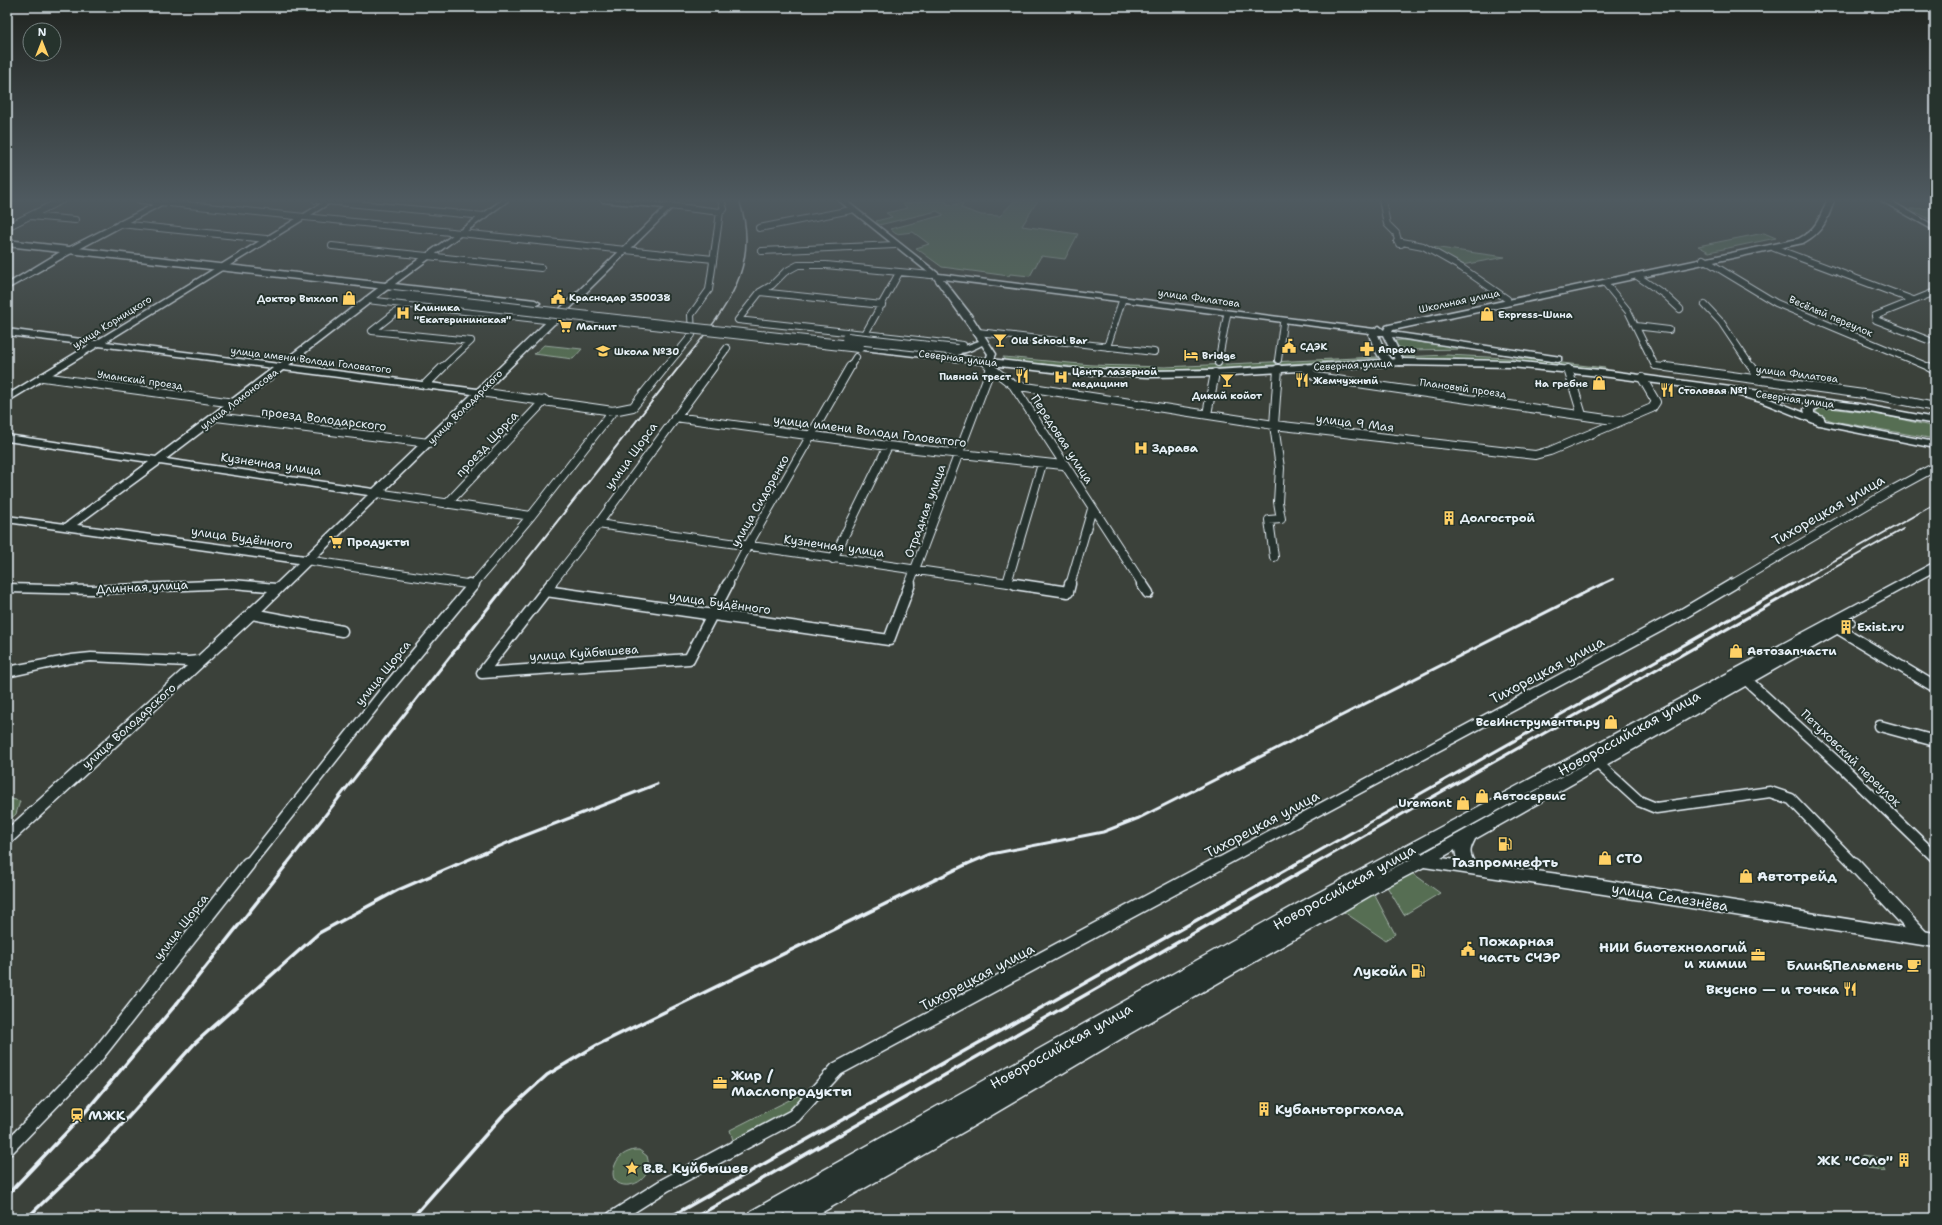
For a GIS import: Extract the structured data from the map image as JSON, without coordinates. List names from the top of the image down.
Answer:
{
  "streets": {
    "main road": [
      "улица Филатова",
      "Школьная улица",
      "улица Корницкого",
      "Северная улица",
      "улица имени Володи Головатого",
      "улица Ломоносова",
      "улица Володарского",
      "Передовая улица",
      "Кузнечная улица",
      "улица Будённого",
      "Длинная улица",
      "Новороссийская улица",
      "улица Селезнёва"
    ],
    "street": [
      "Весёлый переулок",
      "Уманский проезд",
      "Плановый проезд",
      "проезд Володарского",
      "улица 9 Мая",
      "проезд Щорса",
      "улица Щорса",
      "улица Сидоренко",
      "Тихорецкая улица",
      "Отрадная улица",
      "улица Куйбышева",
      "Петуховский переулок"
    ]
  },
  "crossings": [
    ["улица Филатова", "Школьная улица"],
    ["улица Филатова", "Передовая улица"],
    ["Школьная улица", "Весёлый переулок"],
    ["улица Корницкого", "Северная улица"],
    ["улица Корницкого", "улица имени Володи Головатого"],
    ["улица Корницкого", "Уманский проезд"],
    ["Северная улица", "Плановый проезд"],
    ["Северная улица", "улица Ломоносова"],
    ["Северная улица", "улица 9 Мая"],
    ["Северная улица", "Передовая улица"],
    ["Северная улица", "Отрадная улица"],
    ["улица имени Володи Головатого", "улица Ломоносова"],
    ["улица имени Володи Головатого", "улица Володарского"],
    ["улица имени Володи Головатого", "Передовая улица"],
    ["улица имени Володи Головатого", "проезд Щорса"],
    ["улица имени Володи Головатого", "улица Щорса"],
    ["улица имени Володи Головатого", "улица Сидоренко"],
    ["улица имени Володи Головатого", "Отрадная улица"],
    ["Уманский проезд", "улица Ломоносова"],
    ["Плановый проезд", "улица 9 Мая"],
    ["улица Ломоносова", "проезд Володарского"],
    ["улица Ломоносова", "Кузнечная улица"],
    ["улица Ломоносова", "улица Будённого"],
    ["улица Володарского", "проезд Володарского"],
    ["улица Володарского", "Кузнечная улица"],
    ["улица Володарского", "улица Будённого"],
    ["улица Володарского", "Длинная улица"],
    ["улица 9 Мая", "Передовая улица"],
    ["Передовая улица", "Кузнечная улица"],
    ["Передовая улица", "Отрадная улица"],
    ["проезд Щорса", "Кузнечная улица"],
    ["улица Щорса", "Кузнечная улица"],
    ["улица Щорса", "улица Будённого"],
    ["улица Щорса", "улица Куйбышева"],
    ["Кузнечная улица", "улица Сидоренко"],
    ["Кузнечная улица", "Отрадная улица"],
    ["улица Сидоренко", "улица Будённого"],
    ["улица Сидоренко", "улица Куйбышева"],
    ["Отрадная улица", "улица Будённого"],
    ["Новороссийская улица", "Петуховский переулок"],
    ["Новороссийская улица", "улица Селезнёва"]
  ],
  "places": {
    "public building": ["Краснодар 350038", "СДЭК", "Пожарная часть СЧЭР"],
    "shop": [
      "Доктор Выхлоп",
      "Express-Шина",
      "На гребне",
      "Автозапчасти",
      "ВсеИнструменты.ру",
      "Автосервис",
      "Uremont",
      "СТО",
      "Автотрейд"
    ],
    "hospital": ["Клиника \"Екатерининская\"", "Центр лазерной медицины", "Здрава"],
    "supermarket": ["Магнит", "Продукты"],
    "bar": ["Old School Bar", "Дикий койот"],
    "pharmacy": ["Апрель"],
    "school or university": ["Школа №30"],
    "hotel": ["Bridge"],
    "restaurant": [
      "Пивной трест",
      "Жемчужный",
      "Столовая №1",
      "Вкусно — и точка"
    ],
    "building": [
      "Долгострой",
      "Exist.ru",
      "Кубаньторгхолод",
      "ЖК \"Соло\""
    ],
    "fuel station": ["Газпромнефть", "Лукойл"],
    "office": ["НИИ биотехнологий и химии", "Жир / Маслопродукты"],
    "cafe": ["Блин&Пельмень"],
    "station": ["МЖК"],
    "place": ["В.В. Куйбышев"]
  },
  "north": "top"
}
